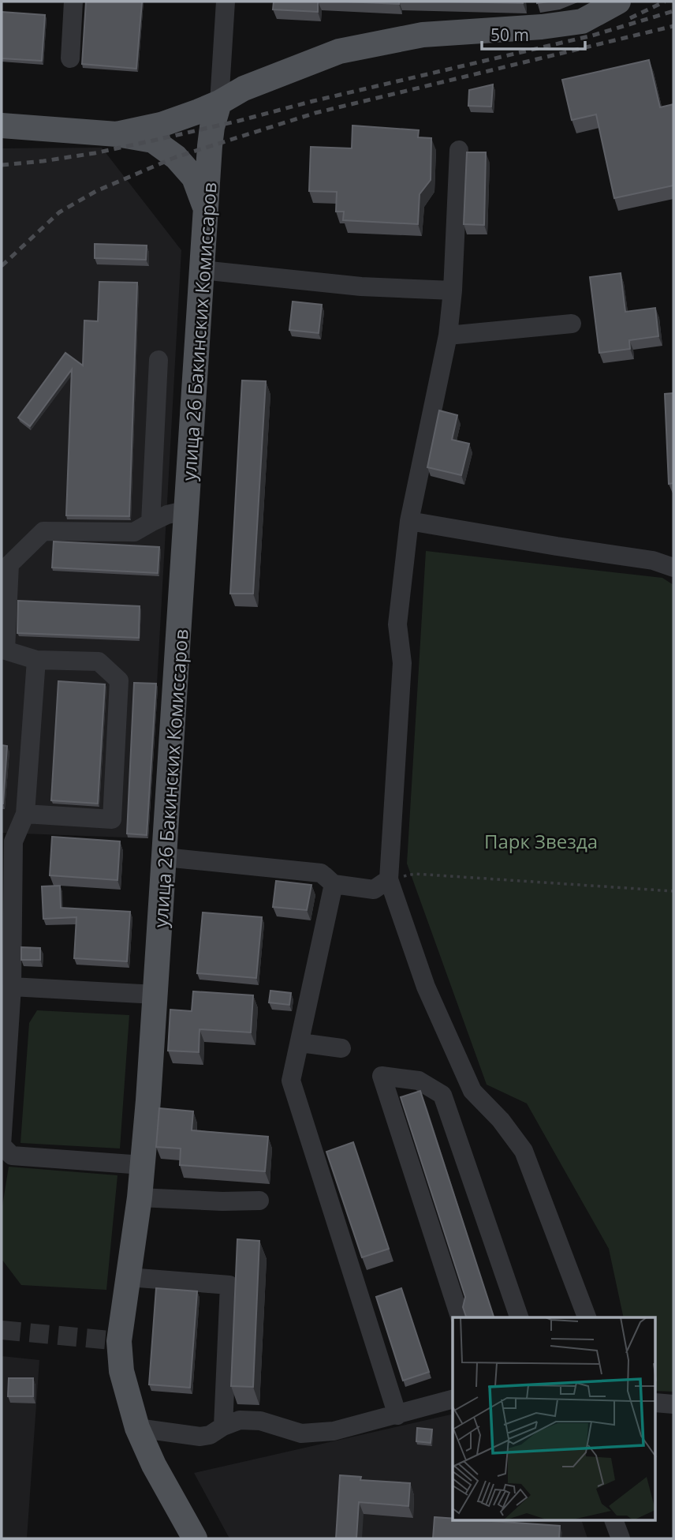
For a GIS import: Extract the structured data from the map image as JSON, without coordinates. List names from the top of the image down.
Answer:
{
  "streets": {
    "main road": ["улица 26 Бакинских Комиссаров"]
  },
  "parks": ["Парк Звезда"],
  "scale_bar": "50 m"
}
